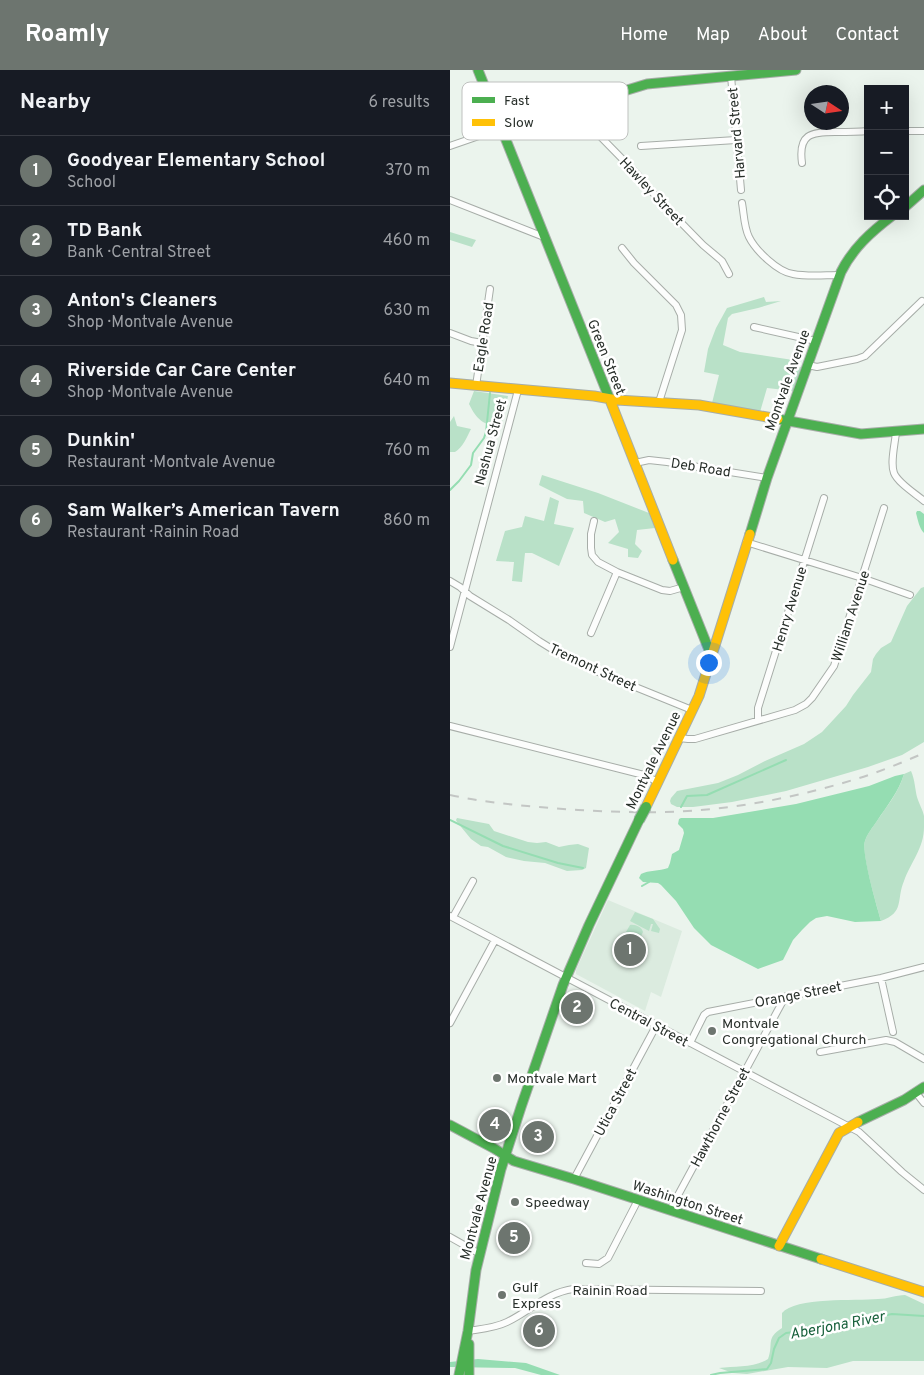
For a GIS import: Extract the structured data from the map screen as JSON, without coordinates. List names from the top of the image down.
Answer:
{
  "streets": {
    "main road": [
      "Green Street",
      "Montvale Avenue",
      "Nashua Street",
      "Washington Street"
    ],
    "street": [
      "Harvard Street",
      "Hawley Street",
      "Eagle Road",
      "Deb Road",
      "Henry Avenue",
      "William Avenue",
      "Tremont Street",
      "Orange Street",
      "Central Street",
      "Utica Street",
      "Hawthorne Street",
      "Rainin Road"
    ]
  },
  "crossings": [
    ["Green Street", "Montvale Avenue"],
    ["Green Street", "Nashua Street"],
    ["Green Street", "Deb Road"],
    ["Montvale Avenue", "Nashua Street"],
    ["Montvale Avenue", "Deb Road"],
    ["Montvale Avenue", "William Avenue"],
    ["Montvale Avenue", "Tremont Street"],
    ["Montvale Avenue", "Central Street"],
    ["Montvale Avenue", "Washington Street"],
    ["Montvale Avenue", "Rainin Road"],
    ["Nashua Street", "Tremont Street"],
    ["Henry Avenue", "William Avenue"],
    ["Orange Street", "Central Street"],
    ["Orange Street", "Hawthorne Street"],
    ["Central Street", "Utica Street"],
    ["Central Street", "Hawthorne Street"],
    ["Utica Street", "Washington Street"],
    ["Hawthorne Street", "Washington Street"]
  ],
  "water": ["Aberjona River"],
  "places": [
    "Montvale Congregational Church",
    "Montvale Mart",
    "Speedway",
    "Gulf Express"
  ],
  "legend": ["Fast", "Slow"],
  "north": "right",
  "page": {
    "header": "Roamly",
    "nav": [
      "Home",
      "Map",
      "About",
      "Contact"
    ],
    "heading": ["Nearby", "6 results"],
    "map_buttons": ["+", "−"],
    "list": [
      {
        "mark": "1",
        "name": "Goodyear Elementary School",
        "note": "School",
        "value": "370 m"
      },
      {
        "mark": "2",
        "name": "TD Bank",
        "note": "Bank · Central Street",
        "value": "460 m"
      },
      {
        "mark": "3",
        "name": "Anton's Cleaners",
        "note": "Shop · Montvale Avenue",
        "value": "630 m"
      },
      {
        "mark": "4",
        "name": "Riverside Car Care Center",
        "note": "Shop · Montvale Avenue",
        "value": "640 m"
      },
      {
        "mark": "5",
        "name": "Dunkin'",
        "note": "Restaurant · Montvale Avenue",
        "value": "760 m"
      },
      {
        "mark": "6",
        "name": "Sam Walker’s American Tavern",
        "note": "Restaurant · Rainin Road",
        "value": "860 m"
      }
    ],
    "pins": [
      "1",
      "2",
      "4",
      "3",
      "5",
      "6"
    ]
  }
}
